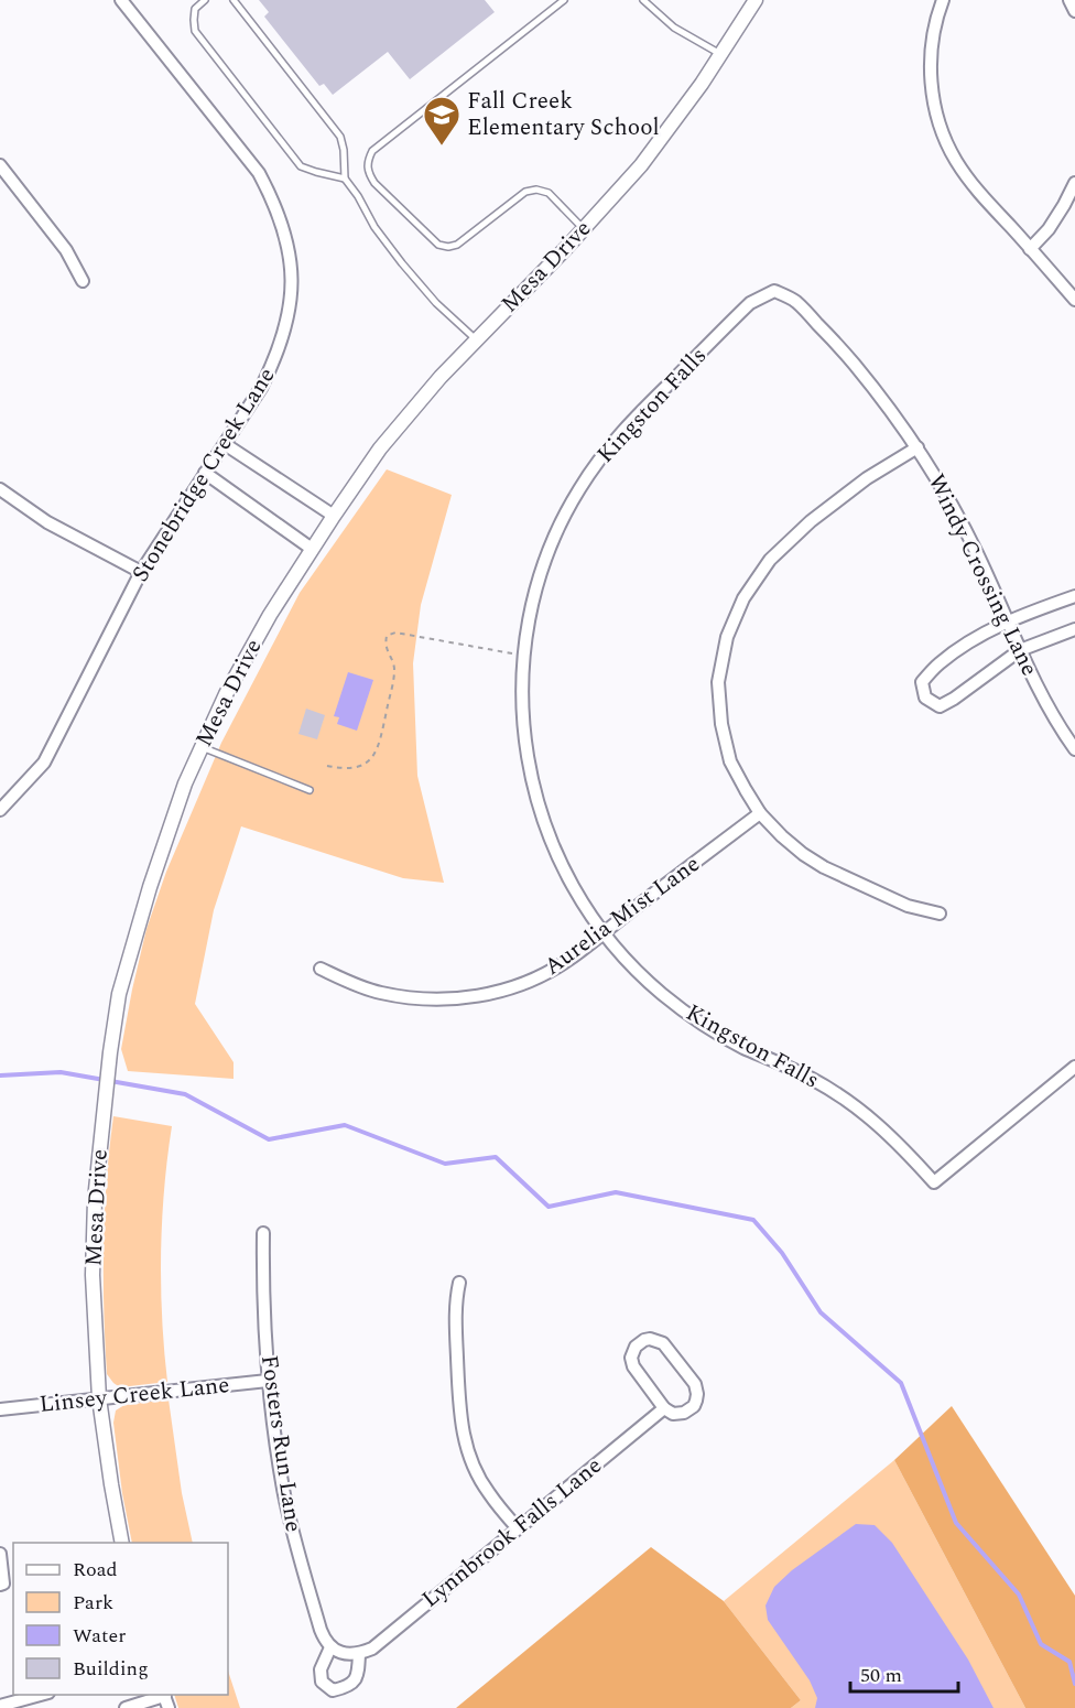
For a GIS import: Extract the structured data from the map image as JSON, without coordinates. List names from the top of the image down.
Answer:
{
  "streets": {
    "street": [
      "Mesa Drive",
      "Kingston Falls",
      "Stonebridge Creek Lane",
      "Windy Crossing Lane",
      "Aurelia Mist Lane",
      "Linsey Creek Lane",
      "Fosters Run Lane",
      "Lynnbrook Falls Lane"
    ]
  },
  "crossings": [
    ["Mesa Drive", "Linsey Creek Lane"],
    ["Kingston Falls", "Windy Crossing Lane"],
    ["Kingston Falls", "Aurelia Mist Lane"],
    ["Linsey Creek Lane", "Fosters Run Lane"],
    ["Fosters Run Lane", "Lynnbrook Falls Lane"]
  ],
  "places": {
    "school or university": ["Fall Creek Elementary School"]
  },
  "legend": [
    "Road",
    "Park",
    "Water",
    "Building"
  ],
  "scale_bar": "50 m"
}
